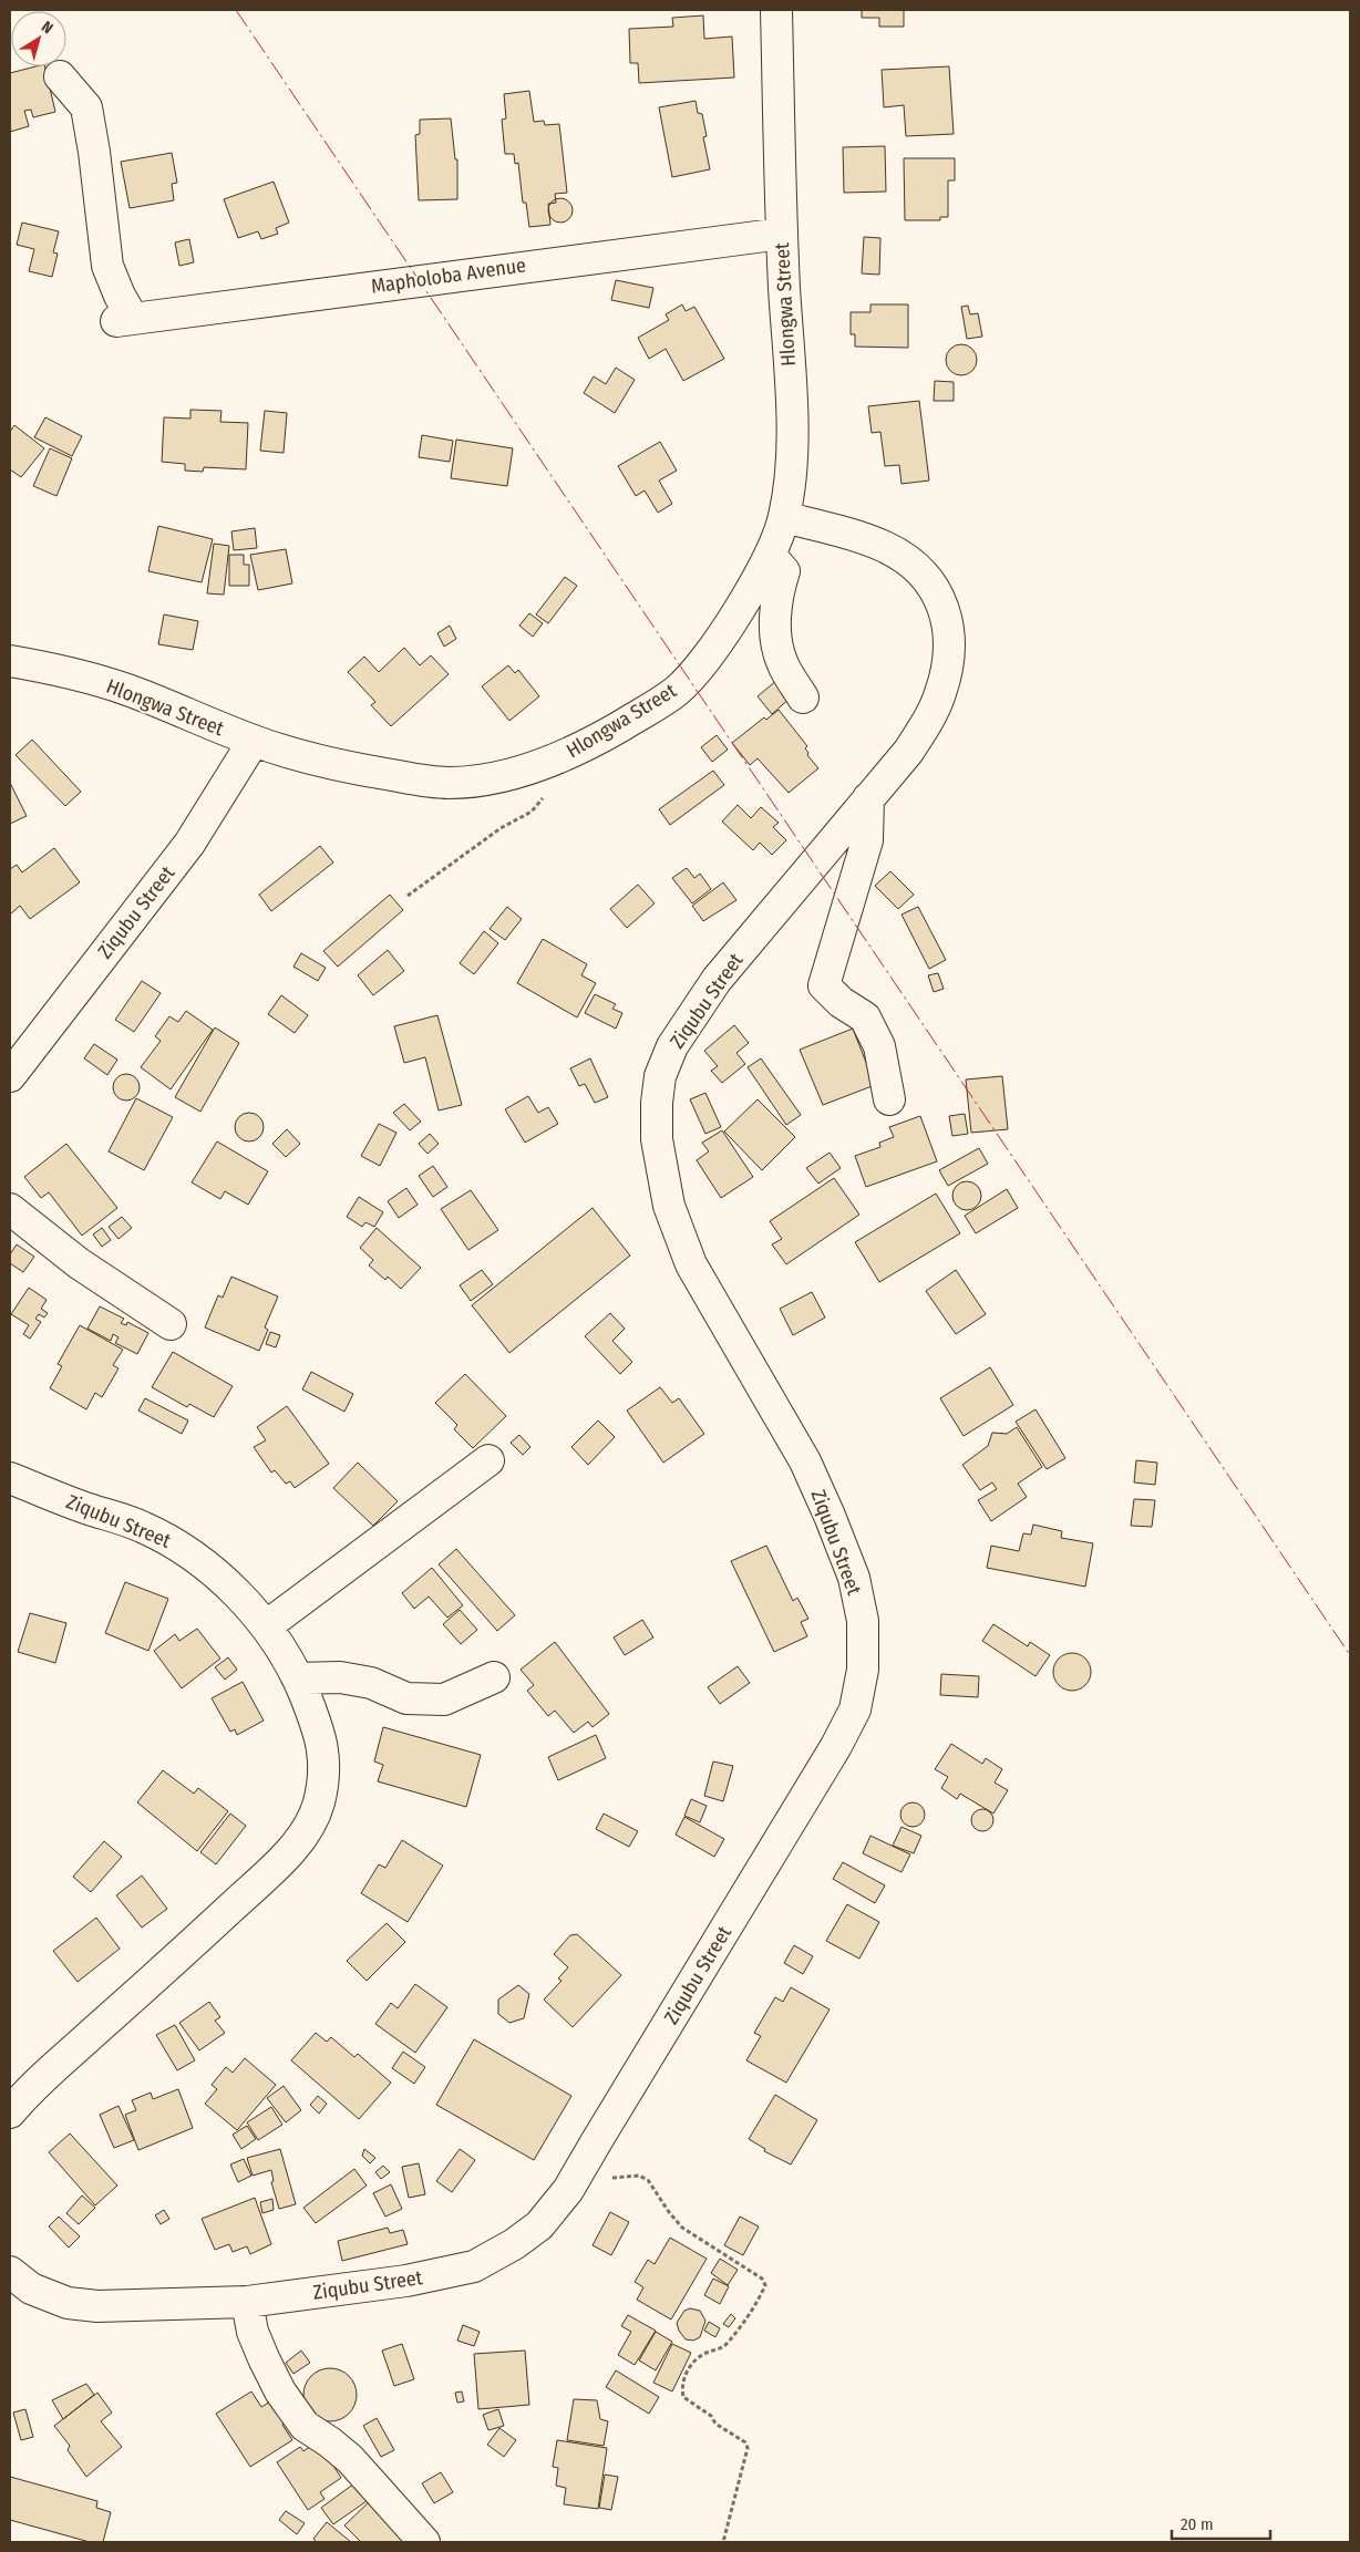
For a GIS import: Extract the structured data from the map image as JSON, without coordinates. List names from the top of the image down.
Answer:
{
  "streets": {
    "street": ["Mapholoba Avenue", "Hlongwa Street", "Ziqubu Street"]
  },
  "crossings": [
    ["Mapholoba Avenue", "Hlongwa Street"],
    ["Hlongwa Street", "Ziqubu Street"]
  ],
  "scale_bar": "20 m",
  "north": "top right"
}
